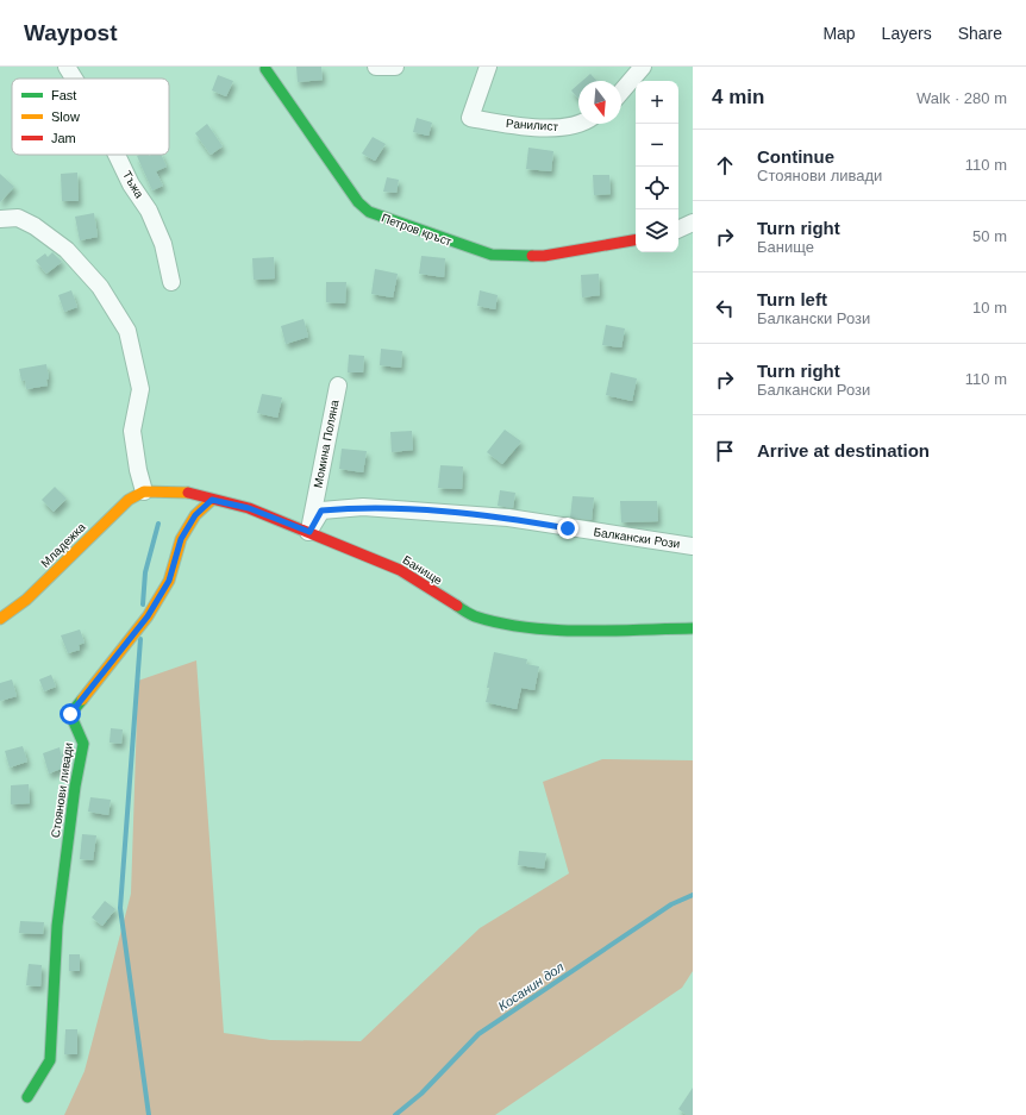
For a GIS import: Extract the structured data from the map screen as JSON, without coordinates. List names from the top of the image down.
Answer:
{
  "streets": {
    "street": [
      "Ранилист",
      "Тъжа",
      "Петров кръст",
      "Момина Поляна",
      "Балкански Рози",
      "Младежка",
      "Банище",
      "Стоянови ливади"
    ]
  },
  "crossings": [
    ["Момина Поляна", "Балкански Рози"],
    ["Момина Поляна", "Банище"],
    ["Балкански Рози", "Банище"],
    ["Младежка", "Банище"],
    ["Банище", "Стоянови ливади"]
  ],
  "water": ["Косанин дол"],
  "legend": ["Fast", "Slow", "Jam"],
  "north": "bottom",
  "page": {
    "header": "Waypost",
    "nav": ["Map", "Layers", "Share"],
    "heading": ["4 min", "Walk · 280 m"],
    "map_buttons": ["+", "−"],
    "list": [
      ["Continue", "Стоянови ливади", "110 m"],
      ["Turn right", "Банище", "50 m"],
      ["Turn left", "Балкански Рози", "10 m"],
      ["Turn right", "Балкански Рози", "110 m"],
      "Arrive at destination"
    ]
  }
}
